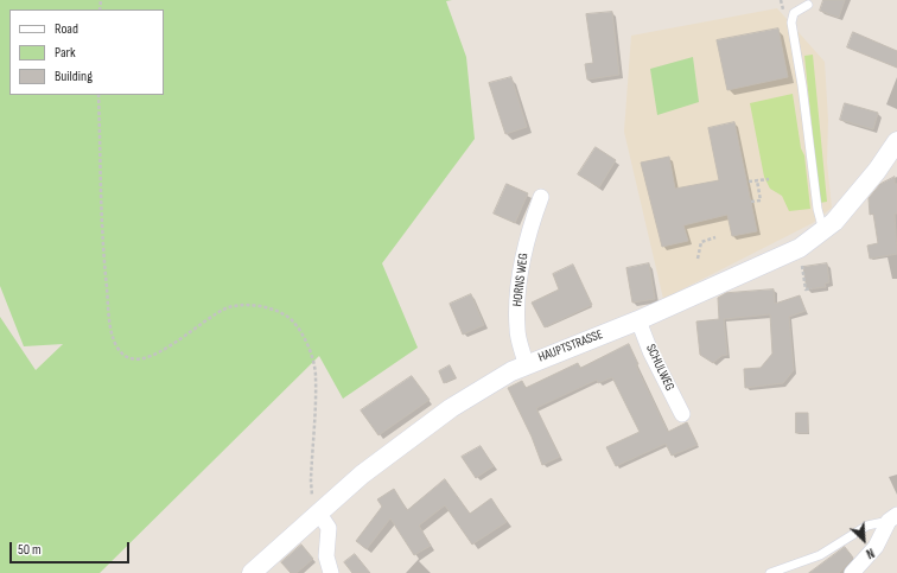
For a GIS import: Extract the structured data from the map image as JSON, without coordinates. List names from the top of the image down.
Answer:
{
  "streets": {
    "street": ["HORNS WEG", "HAUPTSTRASSE", "SCHULWEG"]
  },
  "crossings": [
    ["HORNS WEG", "HAUPTSTRASSE"],
    ["HAUPTSTRASSE", "SCHULWEG"]
  ],
  "legend": ["Road", "Park", "Building"],
  "scale_bar": "50 m",
  "north": "bottom right"
}
